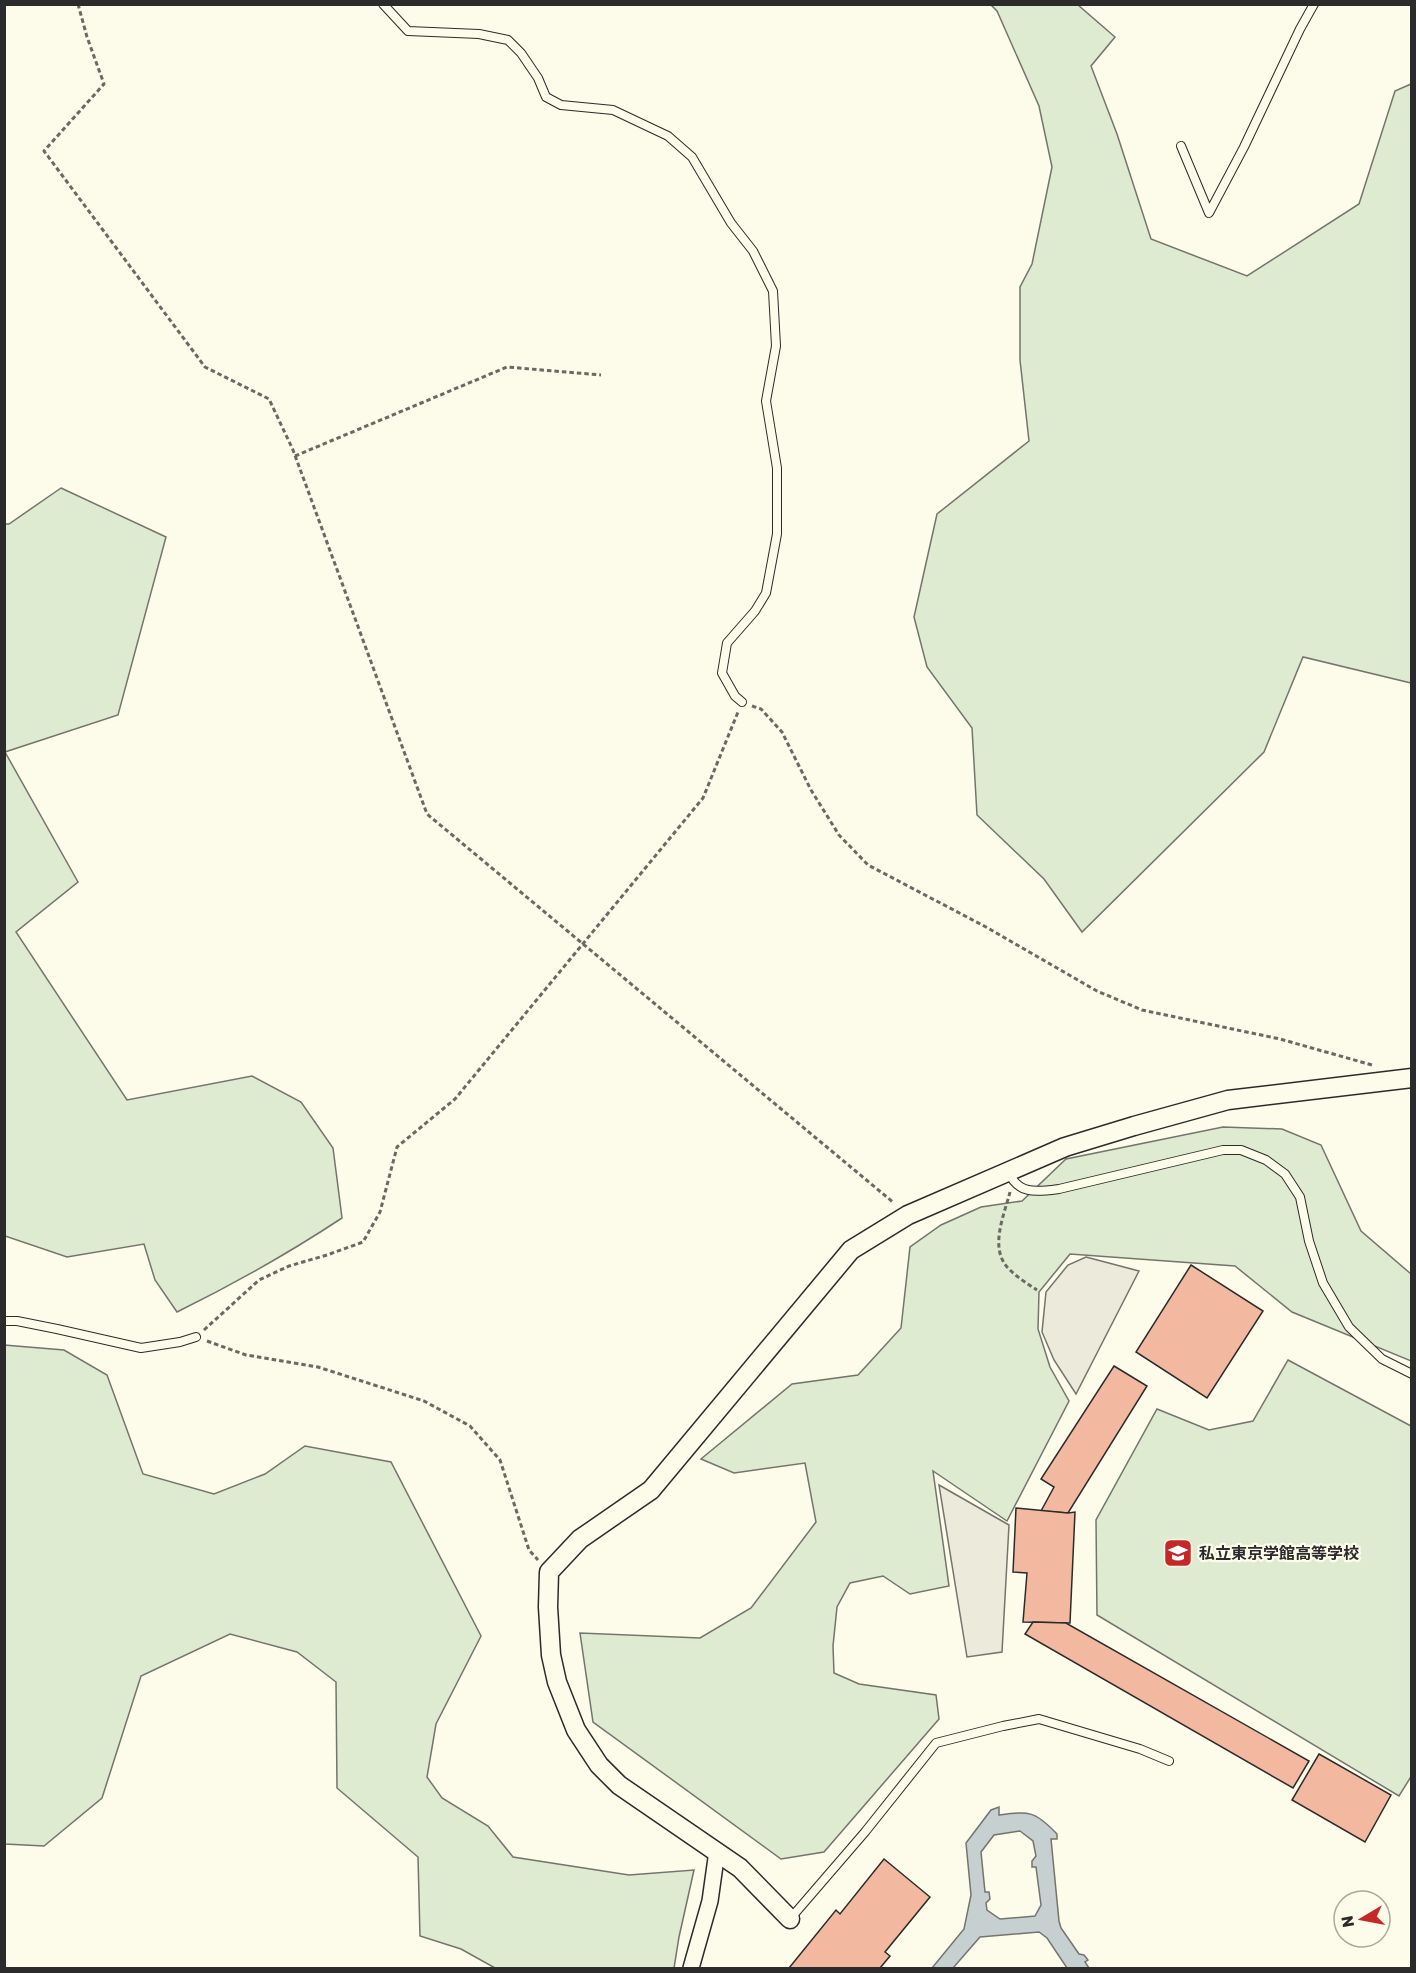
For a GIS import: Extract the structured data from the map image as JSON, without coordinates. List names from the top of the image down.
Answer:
{
  "places": {
    "school or university": ["私立東京学館高等学校"]
  },
  "north": "left"
}
